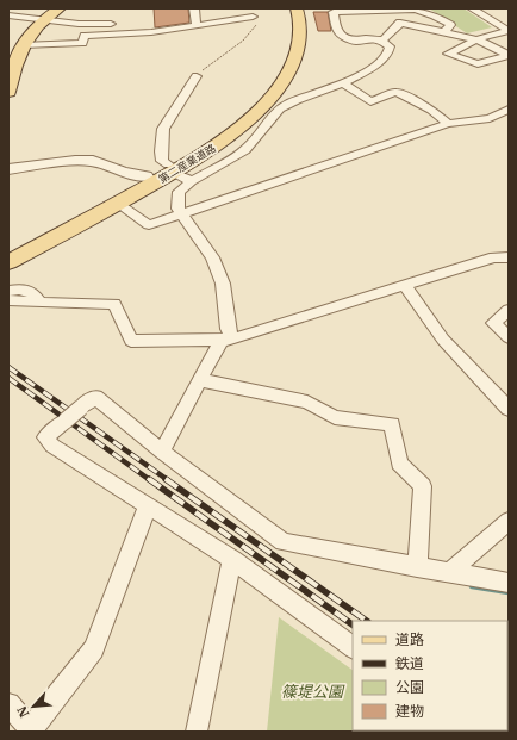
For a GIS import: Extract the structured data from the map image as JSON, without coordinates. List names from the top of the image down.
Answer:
{
  "streets": {
    "main road": ["第二産業道路"]
  },
  "parks": ["篠堤公園"],
  "legend": [
    "道路",
    "鉄道",
    "公園",
    "建物"
  ],
  "north": "bottom left"
}
